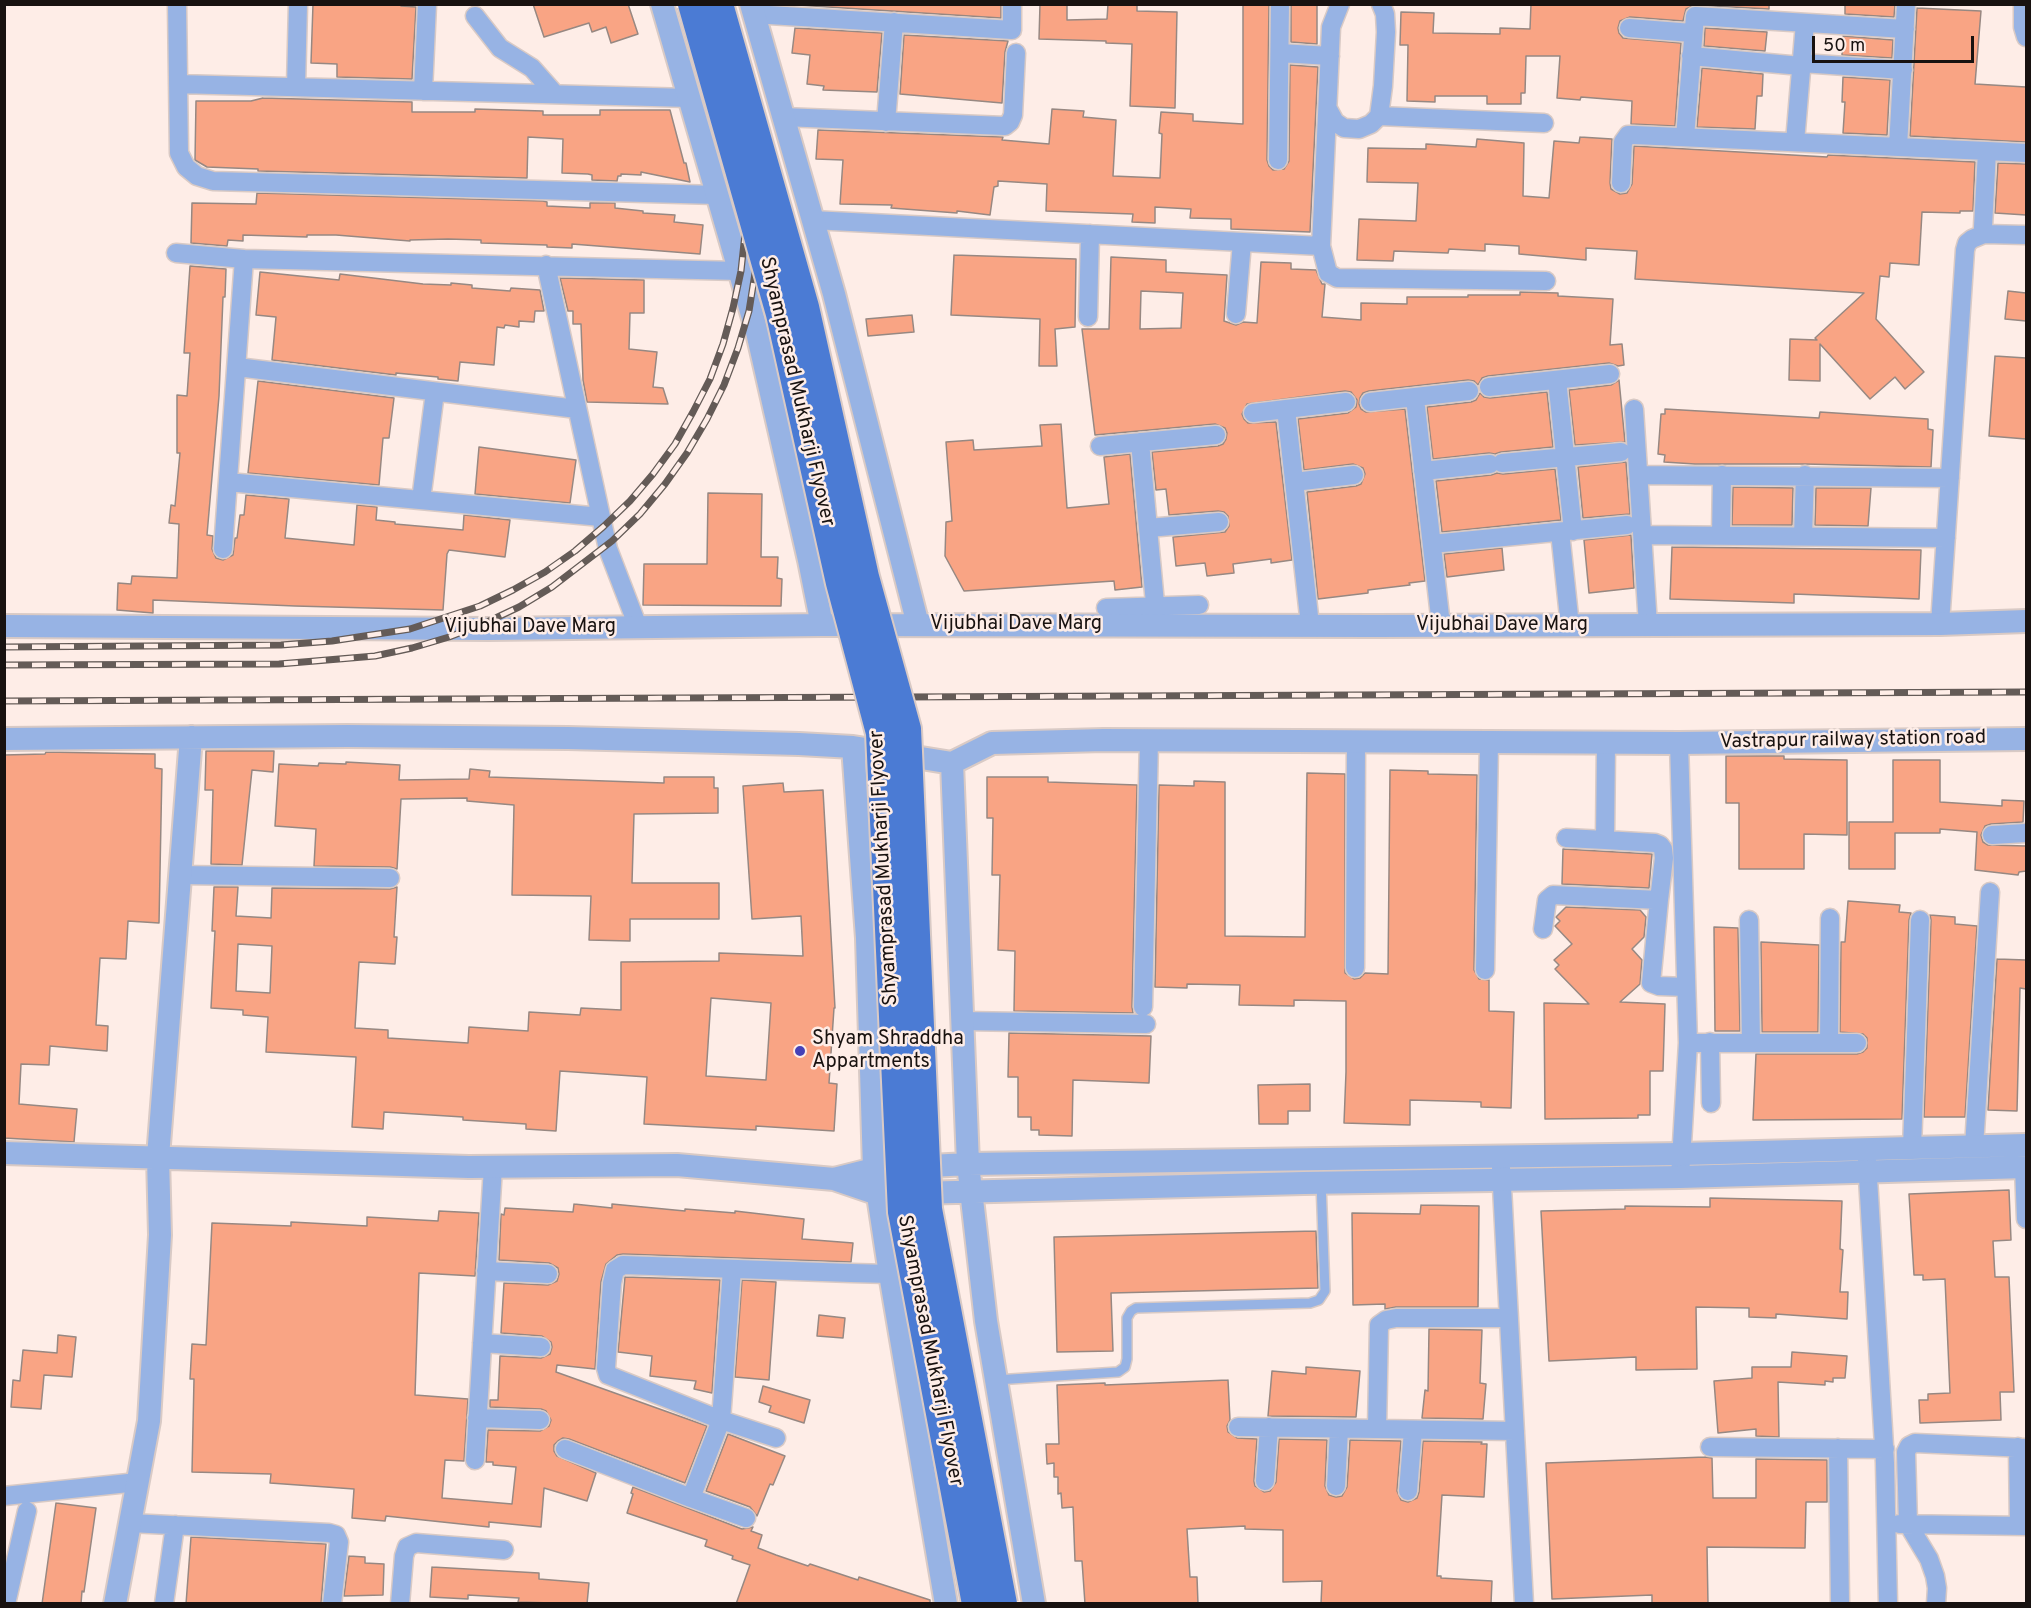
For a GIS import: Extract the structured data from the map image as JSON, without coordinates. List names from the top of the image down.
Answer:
{
  "streets": {
    "main road": ["Shyamprasad Mukharji Flyover"],
    "street": ["Vijubhai Dave Marg", "Vastrapur railway station road"]
  },
  "places": ["Shyam Shraddha Appartments"],
  "scale_bar": "50 m"
}
